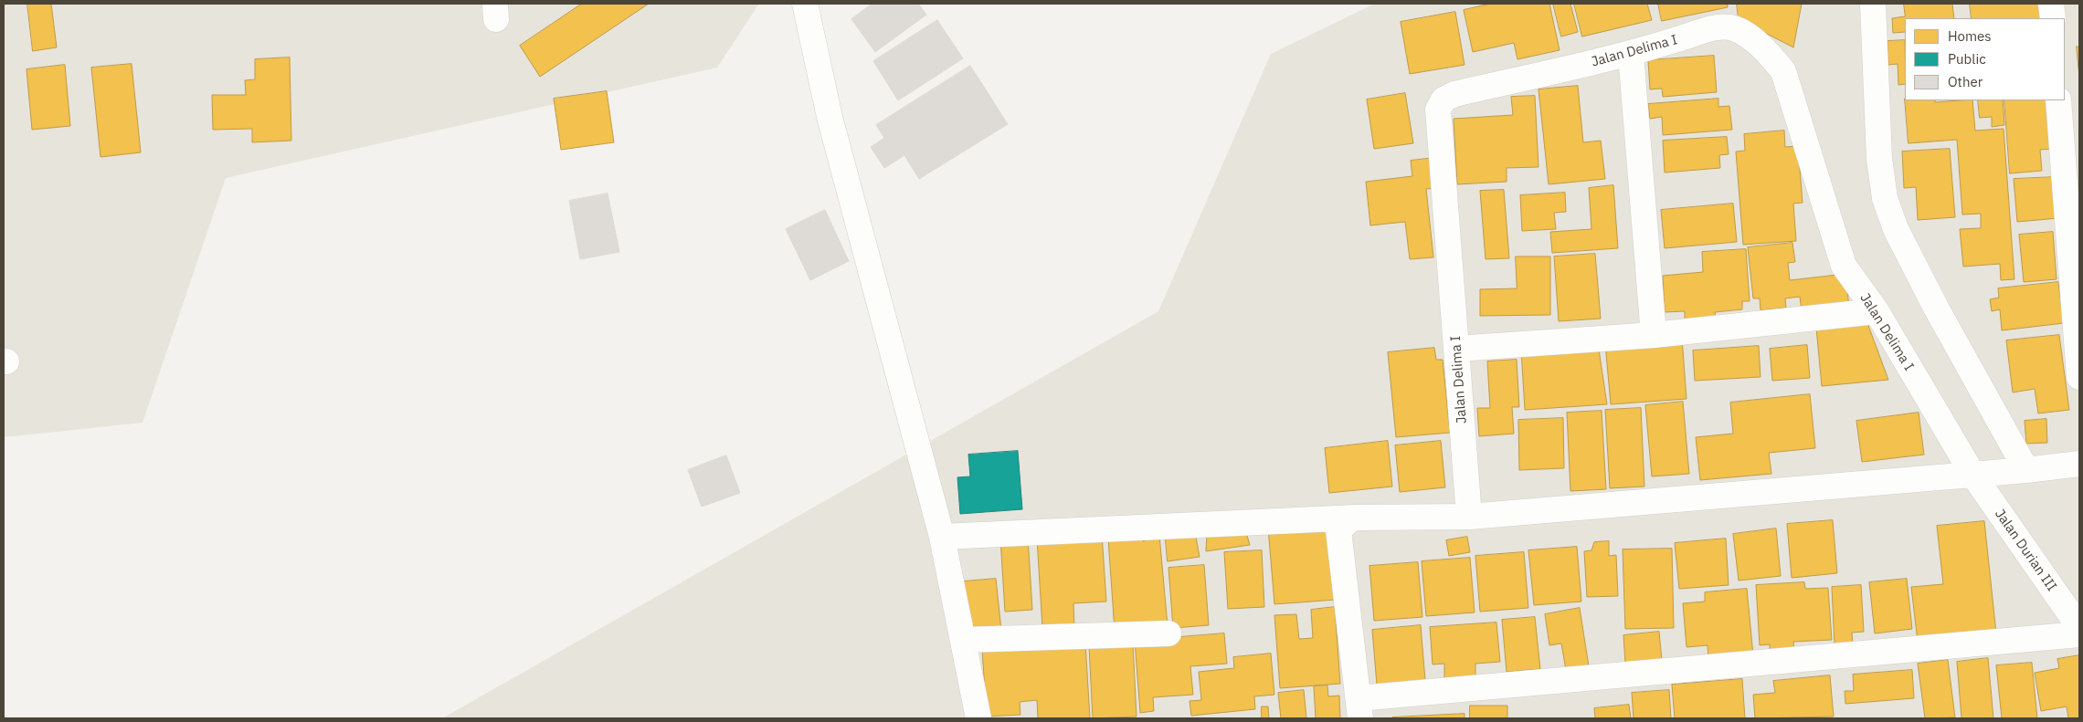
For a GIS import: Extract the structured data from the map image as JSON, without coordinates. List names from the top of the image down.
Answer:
{
  "streets": {
    "street": ["Jalan Delima I", "Jalan Durian III"]
  },
  "crossings": [
    ["Jalan Delima I", "Jalan Durian III"]
  ],
  "legend": ["Homes", "Public", "Other"]
}
